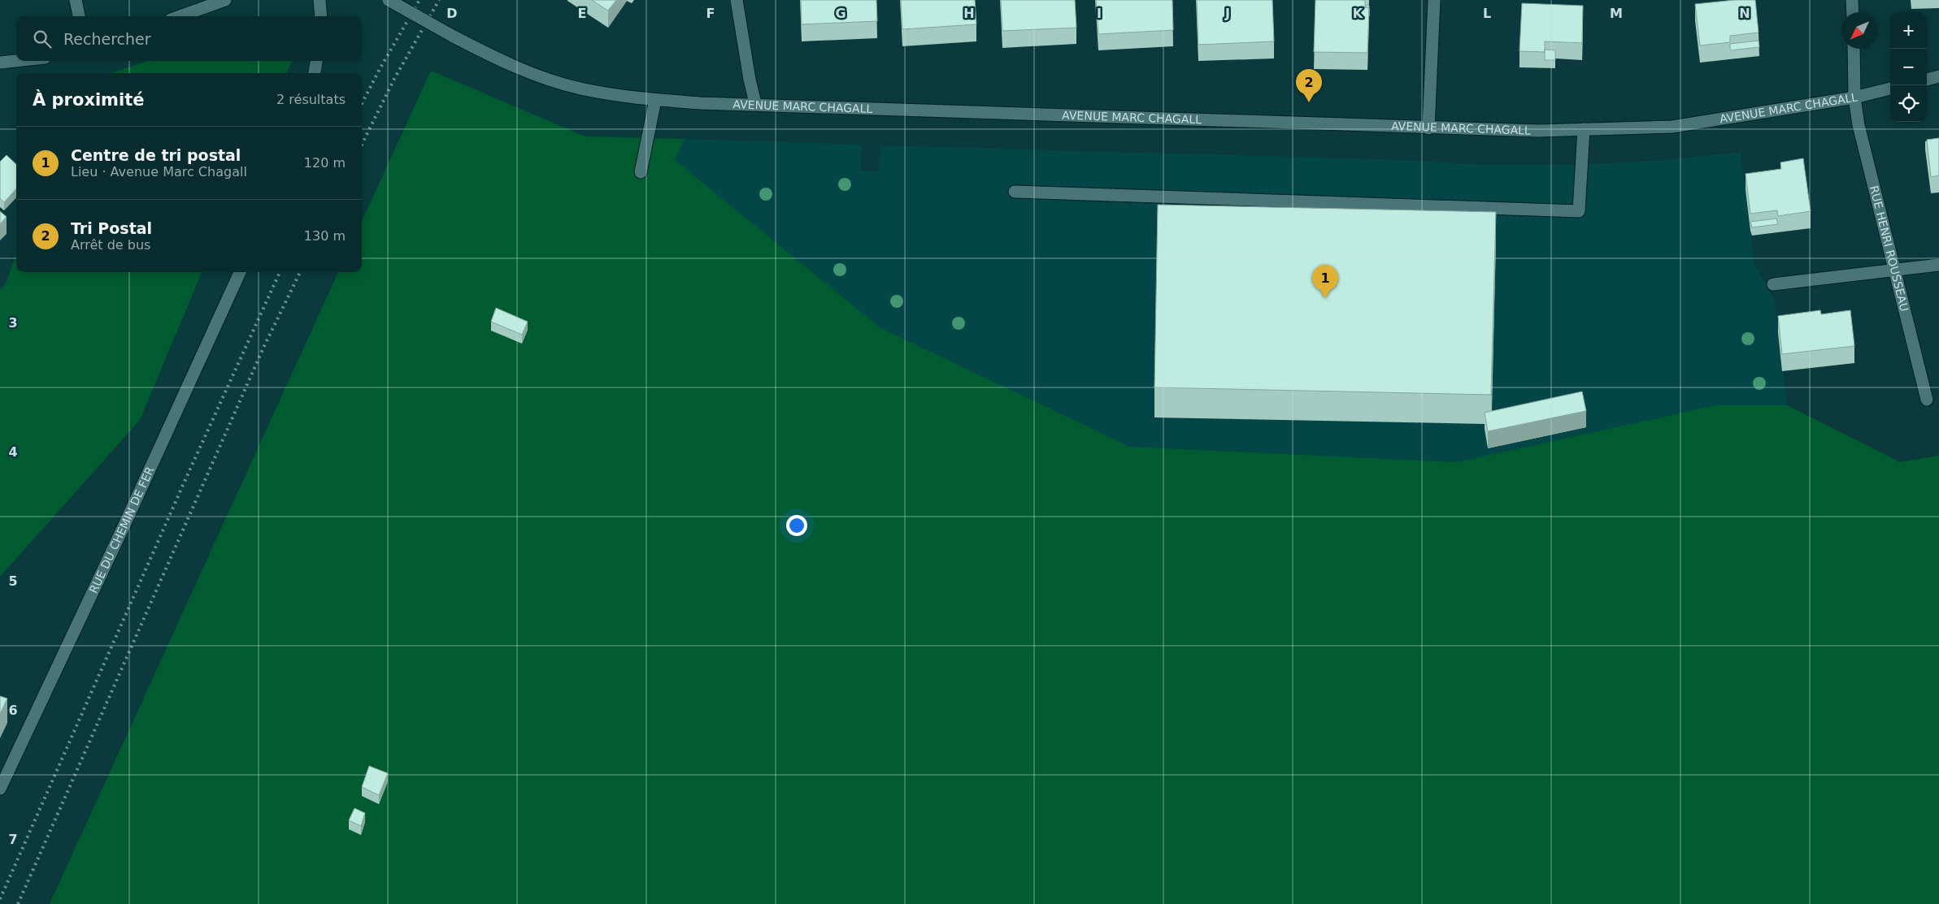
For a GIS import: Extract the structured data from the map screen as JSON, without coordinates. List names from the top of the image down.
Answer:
{
  "streets": {
    "street": ["AVENUE MARC CHAGALL", "RUE HENRI ROUSSEAU", "RUE DU CHEMIN DE FER"]
  },
  "crossings": [
    ["AVENUE MARC CHAGALL", "RUE HENRI ROUSSEAU"]
  ],
  "north": "bottom left",
  "page": {
    "map_buttons": ["+", "−"],
    "search": "Rechercher",
    "pins": ["2", "1"],
    "heading": ["À proximité", "2 résultats"],
    "list": [
      {
        "mark": "1",
        "name": "Centre de tri postal",
        "note": "Lieu · Avenue Marc Chagall",
        "value": "120 m"
      },
      {
        "mark": "2",
        "name": "Tri Postal",
        "note": "Arrêt de bus",
        "value": "130 m"
      }
    ]
  },
  "grid": {
    "columns": [
      "D",
      "E",
      "F",
      "G",
      "H",
      "I",
      "J",
      "K",
      "L",
      "M",
      "N"
    ],
    "rows": [
      "3",
      "4",
      "5",
      "6",
      "7"
    ]
  }
}
